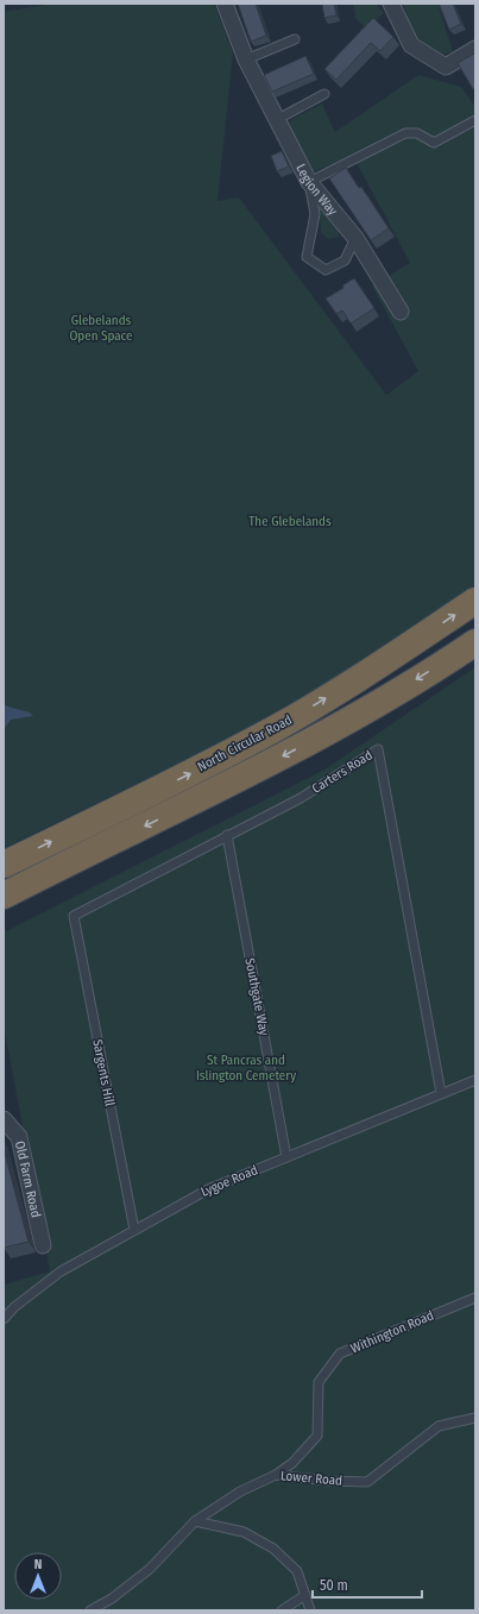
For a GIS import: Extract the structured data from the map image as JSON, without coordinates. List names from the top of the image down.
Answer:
{
  "streets": {
    "highway": ["North Circular Road"],
    "street": ["Legion Way", "Old Farm Road"],
    "lane": [
      "Carters Road",
      "Southgate Way",
      "Sargents Hill",
      "Lygoe Road",
      "Withington Road",
      "Lower Road"
    ]
  },
  "crossings": [
    ["Carters Road", "Southgate Way"],
    ["Carters Road", "Sargents Hill"],
    ["Carters Road", "Lygoe Road"],
    ["Southgate Way", "Lygoe Road"],
    ["Sargents Hill", "Lygoe Road"],
    ["Withington Road", "Lower Road"]
  ],
  "parks": ["Glebelands Open Space", "The Glebelands", "St Pancras and Islington Cemetery"],
  "scale_bar": "50 m",
  "north": "top"
}
